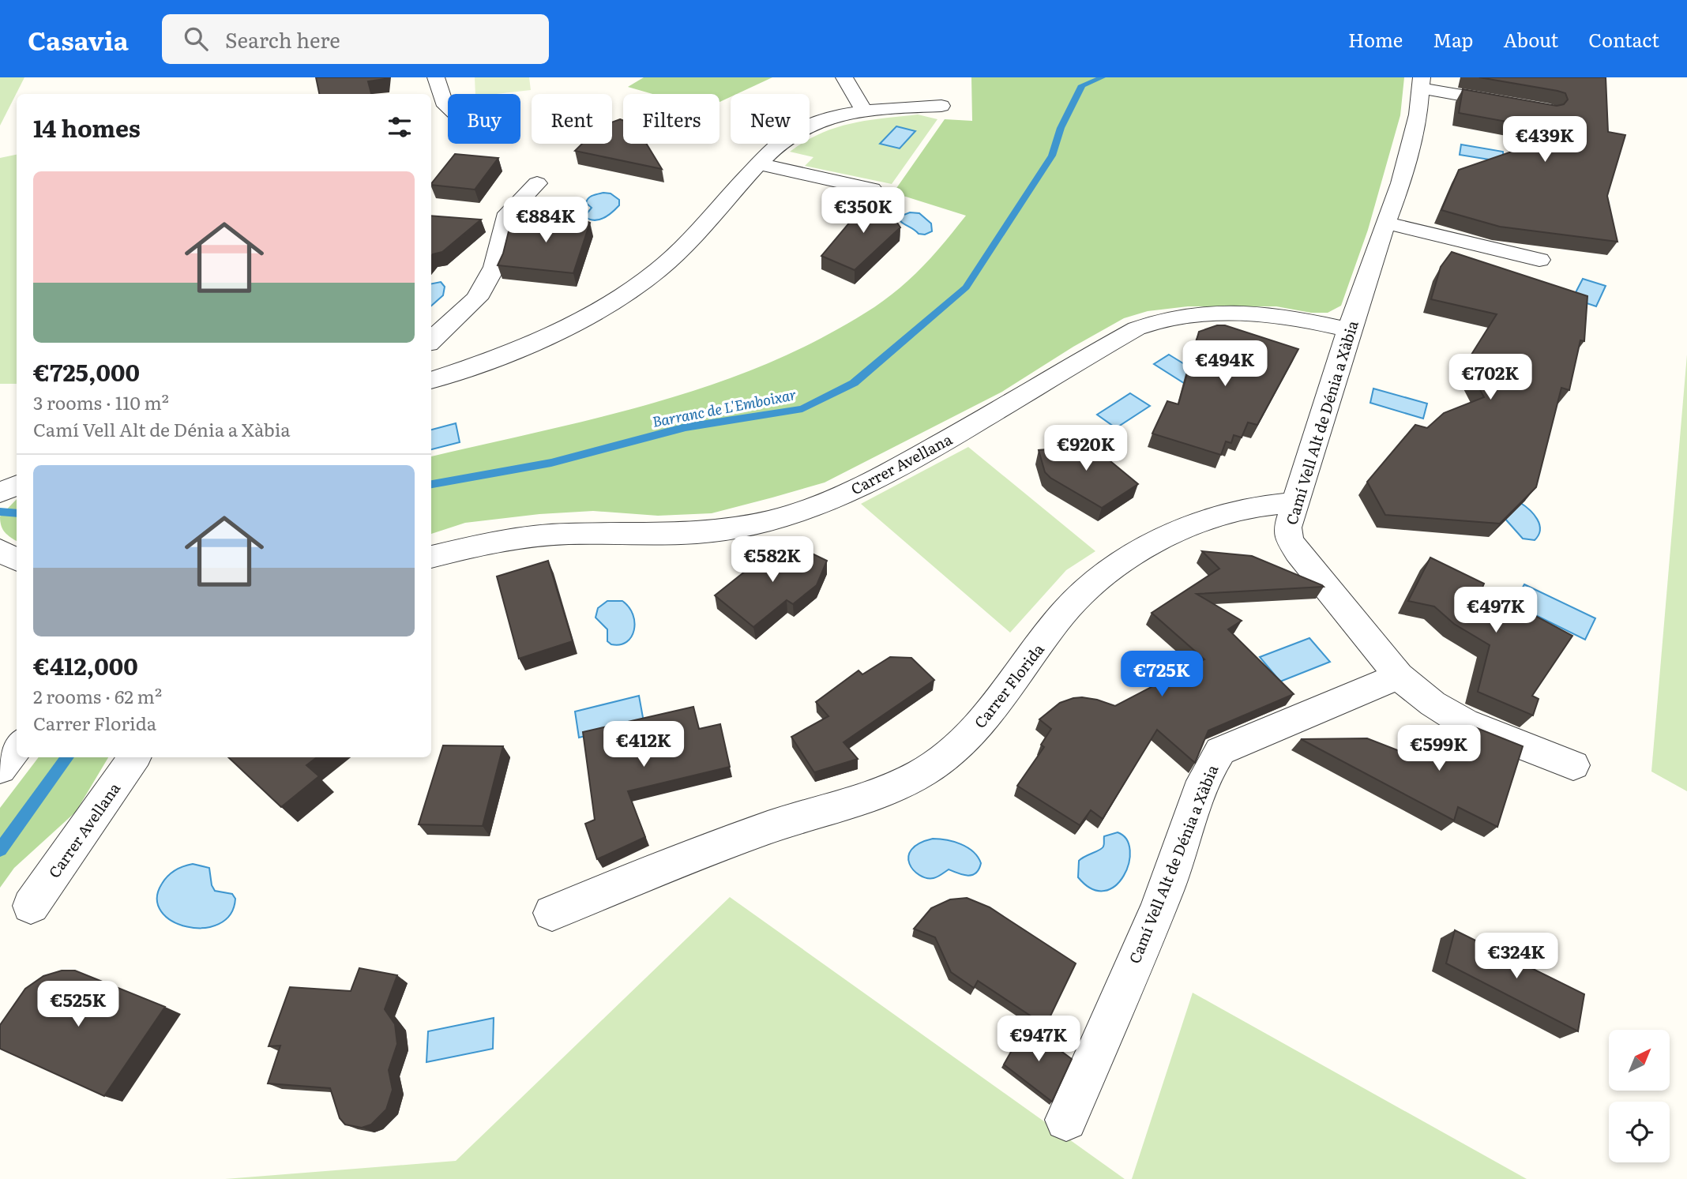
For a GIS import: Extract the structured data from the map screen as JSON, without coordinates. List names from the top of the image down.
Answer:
{
  "streets": {
    "street": ["Camí Vell Alt de Dénia a Xàbia", "Carrer Avellana", "Carrer Florida"]
  },
  "crossings": [
    ["Camí Vell Alt de Dénia a Xàbia", "Carrer Avellana"],
    ["Camí Vell Alt de Dénia a Xàbia", "Carrer Florida"]
  ],
  "water": ["Barranc de L'Emboixar"],
  "north": "top right",
  "page": {
    "header": "Casavia",
    "search": "Search here",
    "nav": [
      "Home",
      "Map",
      "About",
      "Contact"
    ],
    "chip": [
      "Buy",
      "Rent",
      "Filters",
      "New"
    ],
    "heading": "14 homes",
    "price": [
      "€439K",
      "€350K",
      "€884K",
      "€494K",
      "€702K",
      "€920K",
      "€582K",
      "€497K",
      "€725K",
      "€412K",
      "€599K",
      "€324K",
      "€525K",
      "€947K"
    ],
    "list": [
      {
        "name": "€725,000",
        "note": "3 rooms · 110 m² · Camí Vell Alt de Dénia a Xàbia"
      },
      {
        "name": "€412,000",
        "note": "2 rooms · 62 m² · Carrer Florida"
      }
    ]
  }
}
